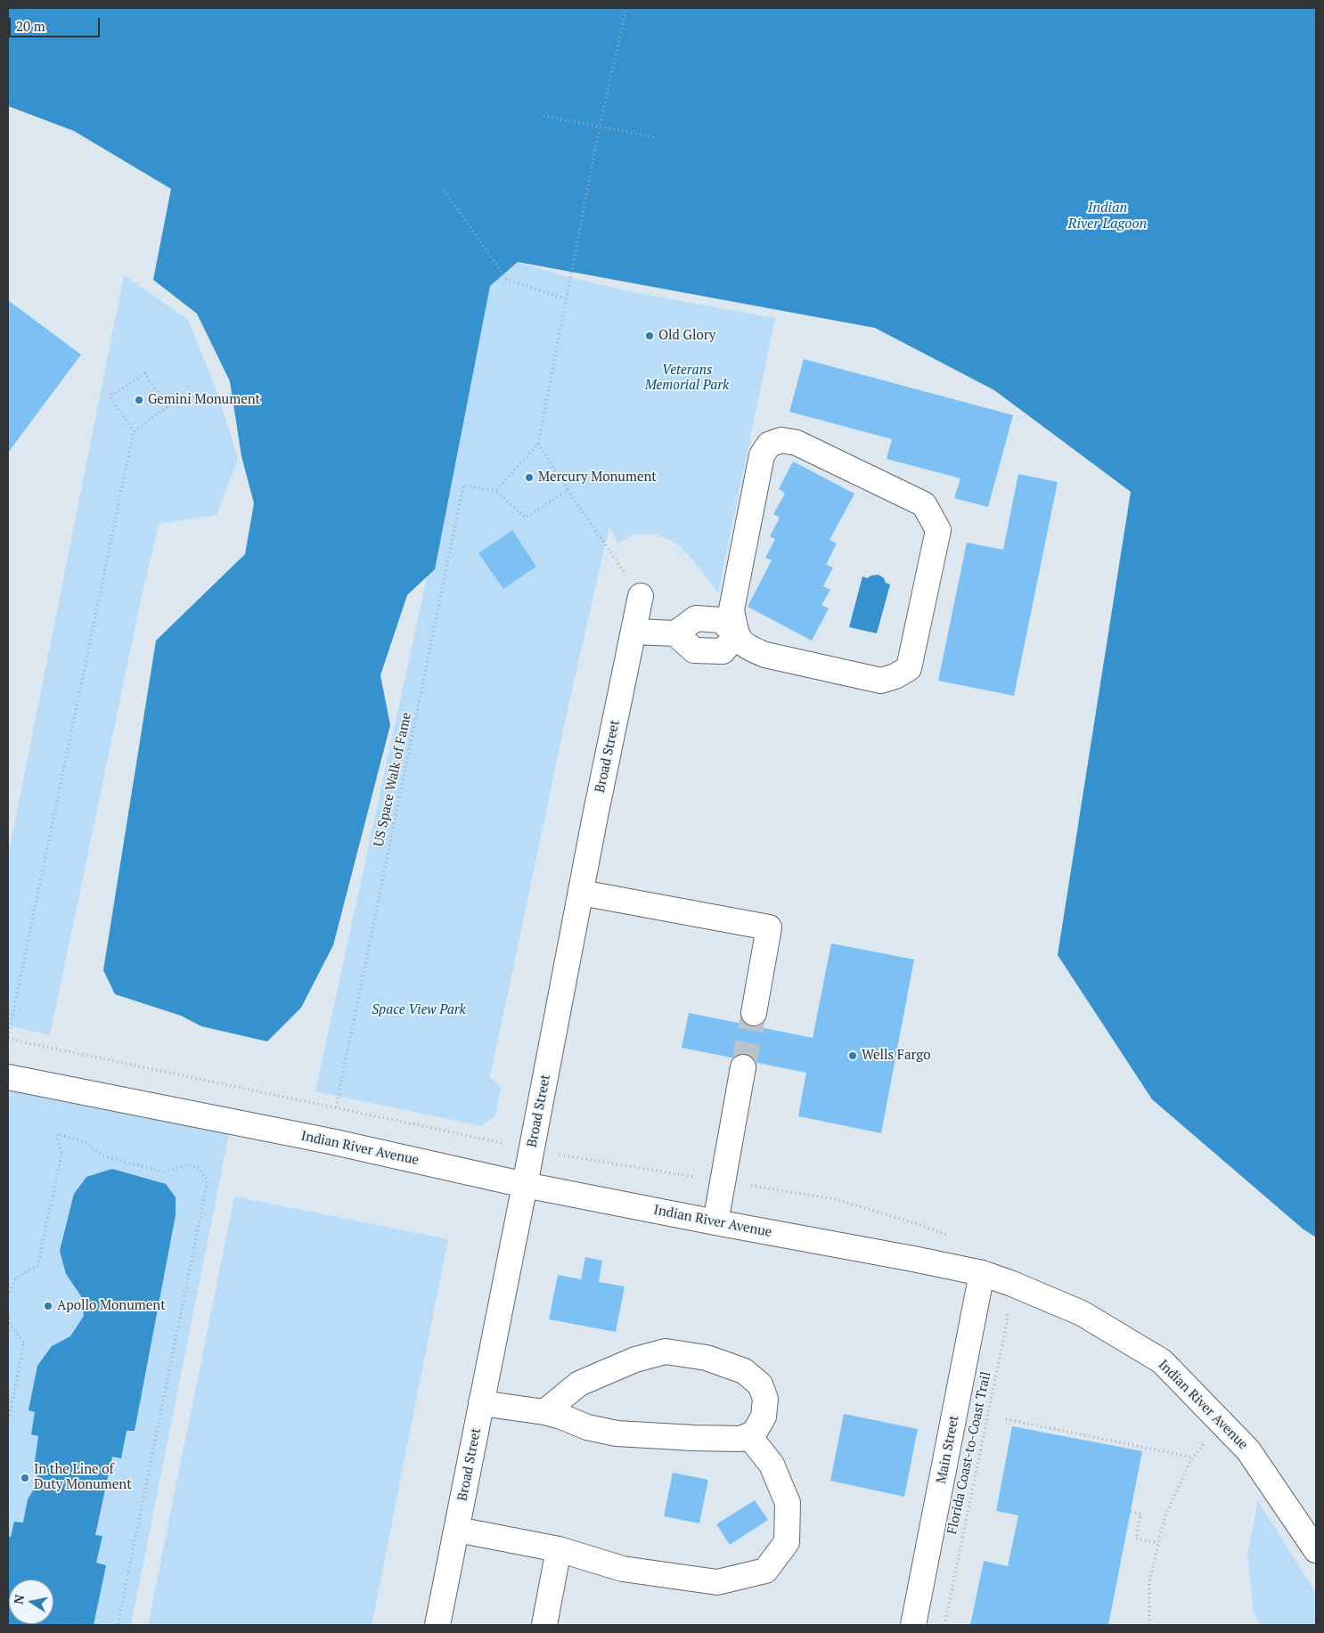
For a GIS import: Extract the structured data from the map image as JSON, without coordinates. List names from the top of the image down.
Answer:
{
  "streets": {
    "street": ["Broad Street", "Indian River Avenue", "Main Street"],
    "path": ["US Space Walk of Fame", "Florida Coast-to-Coast Trail"]
  },
  "crossings": [
    ["Broad Street", "Indian River Avenue"],
    ["Indian River Avenue", "Main Street"],
    ["Indian River Avenue", "Florida Coast-to-Coast Trail"]
  ],
  "water": ["Indian River Lagoon"],
  "parks": ["Veterans Memorial Park", "Space View Park"],
  "places": [
    "Old Glory",
    "Gemini Monument",
    "Mercury Monument",
    "Wells Fargo",
    "Apollo Monument",
    "In the Line of Duty Monument"
  ],
  "scale_bar": "20 m",
  "north": "left"
}
